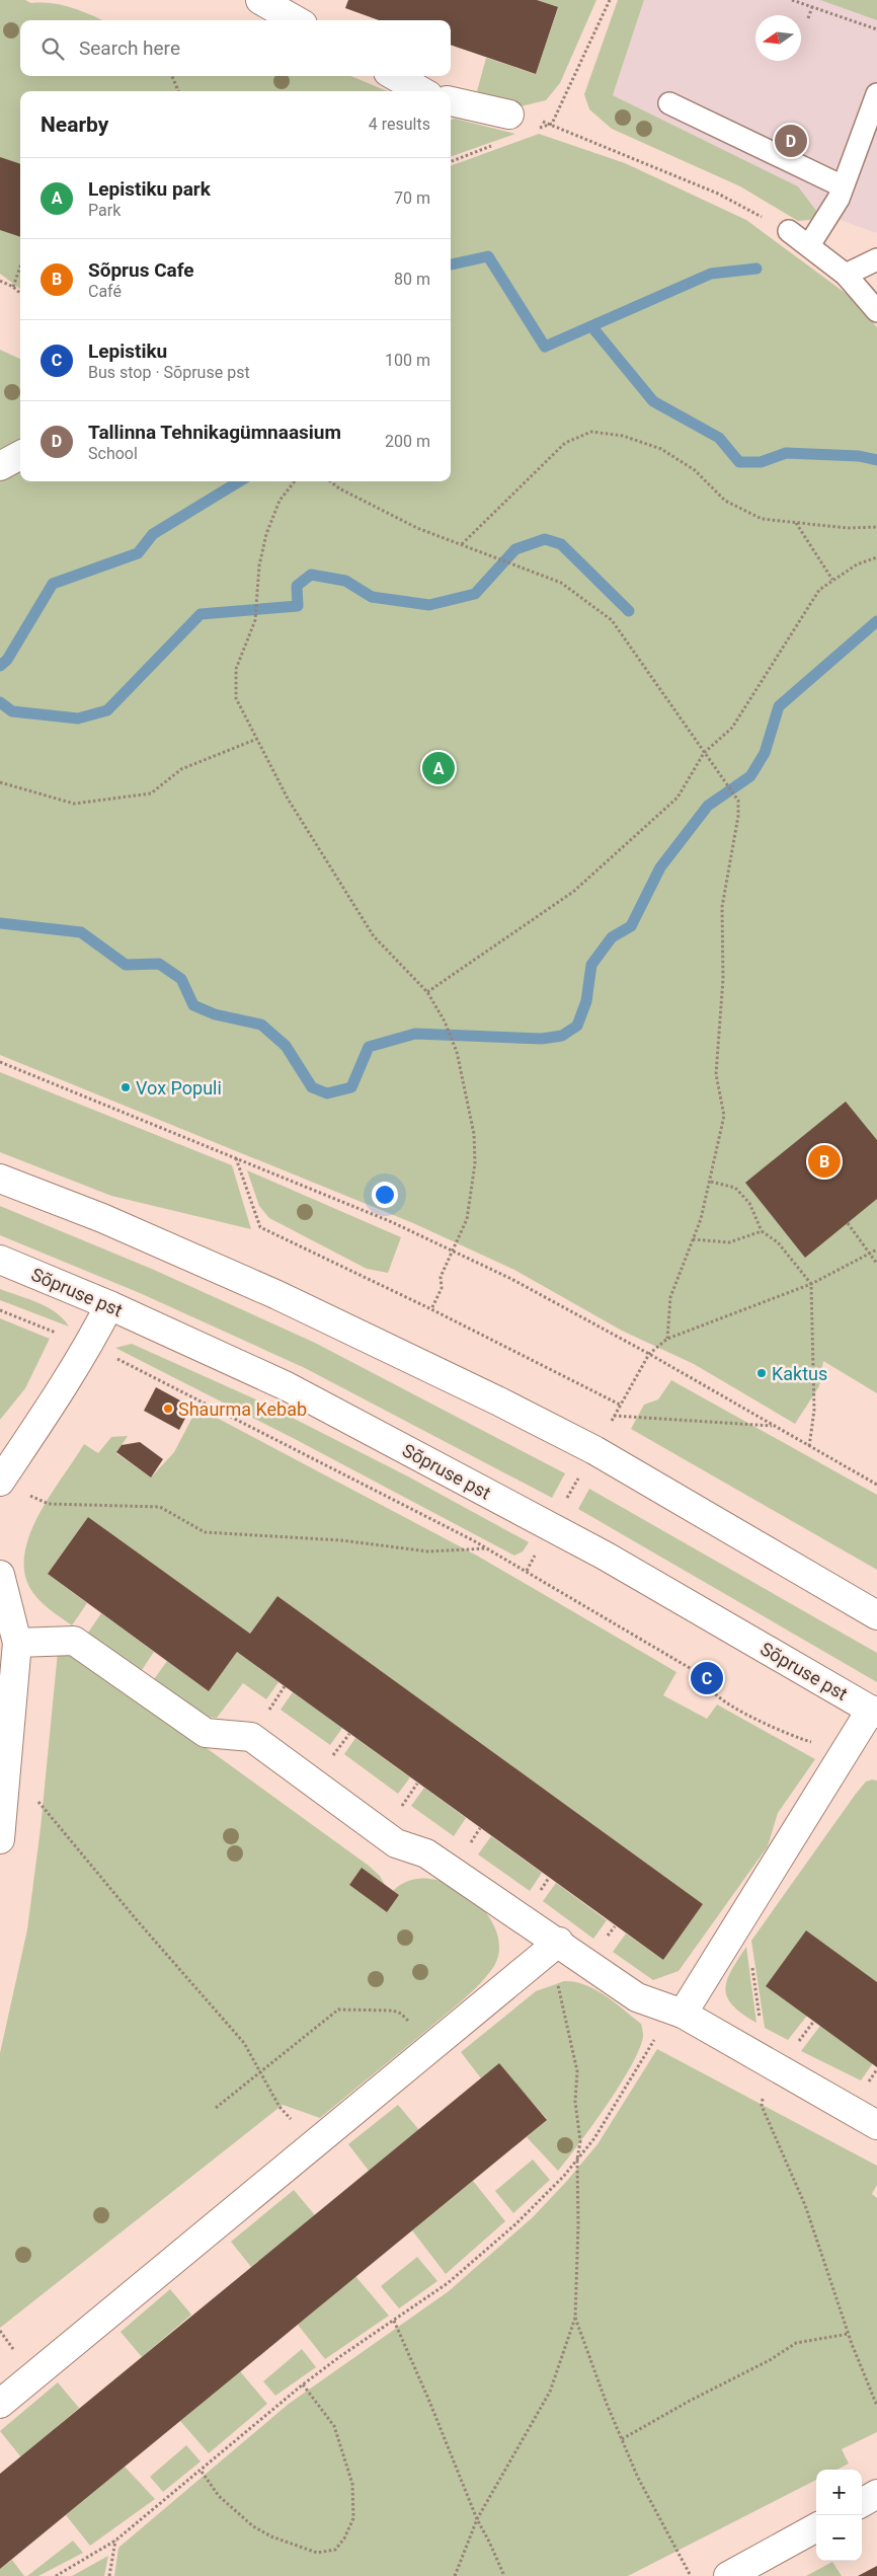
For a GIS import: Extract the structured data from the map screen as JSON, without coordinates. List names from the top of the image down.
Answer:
{
  "streets": {
    "street": ["Sõpruse pst"]
  },
  "places": ["Vox Populi", "Kaktus", "Shaurma Kebab"],
  "north": "left",
  "page": {
    "search": "Search here",
    "heading": ["Nearby", "4 results"],
    "pins": [
      "D",
      "A",
      "B",
      "C"
    ],
    "list": [
      {
        "mark": "A",
        "name": "Lepistiku park",
        "note": "Park",
        "value": "70 m"
      },
      {
        "mark": "B",
        "name": "Sõprus Cafe",
        "note": "Café",
        "value": "80 m"
      },
      {
        "mark": "C",
        "name": "Lepistiku",
        "note": "Bus stop · Sõpruse pst",
        "value": "100 m"
      },
      {
        "mark": "D",
        "name": "Tallinna Tehnikagümnaasium",
        "note": "School",
        "value": "200 m"
      }
    ],
    "map_buttons": ["+", "−"]
  }
}
